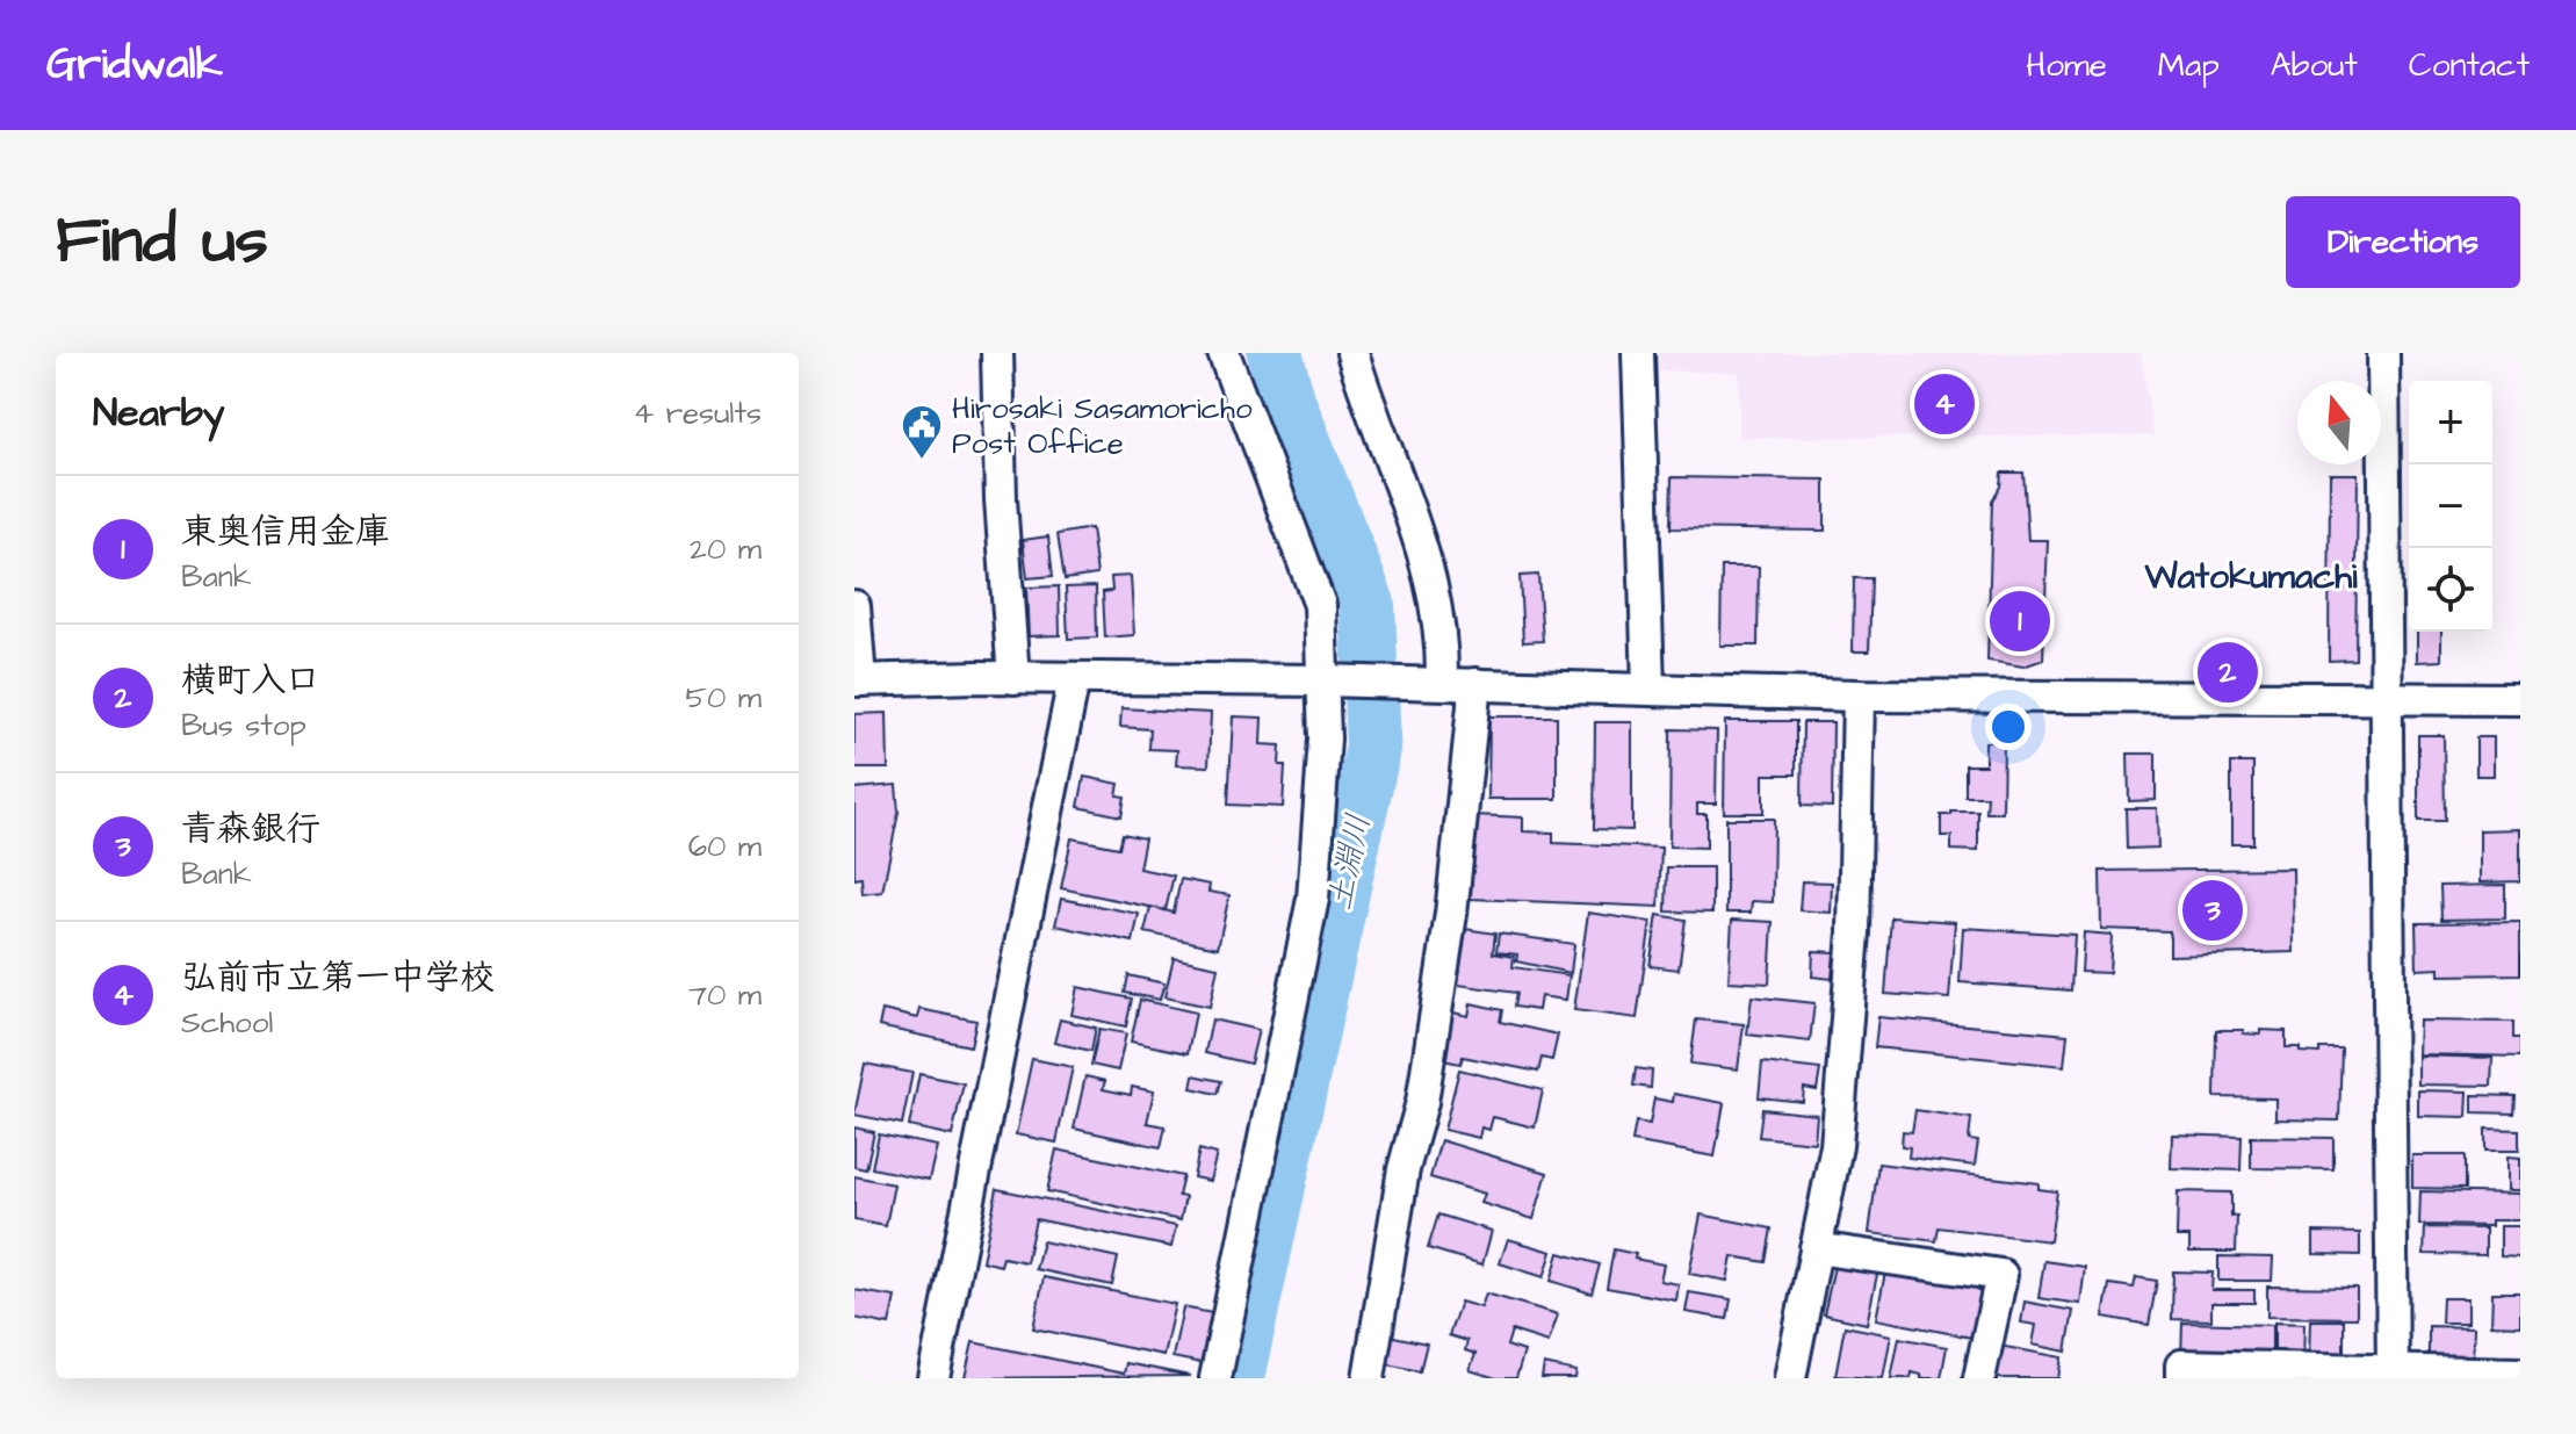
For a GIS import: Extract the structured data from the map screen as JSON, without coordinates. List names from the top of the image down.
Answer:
{
  "districts": ["Watokumachi"],
  "water": ["土淵川"],
  "places": {
    "public building": ["Hirosaki Sasamoricho Post Office"]
  },
  "north": "top",
  "page": {
    "header": "Gridwalk",
    "nav": [
      "Home",
      "Map",
      "About",
      "Contact"
    ],
    "title": "Find us",
    "buttons": "Directions",
    "heading": ["Nearby", "4 results"],
    "pins": [
      "4",
      "1",
      "2",
      "3"
    ],
    "map_buttons": ["+", "−"],
    "list": [
      {
        "mark": "1",
        "name": "東奥信用金庫",
        "note": "Bank",
        "value": "20 m"
      },
      {
        "mark": "2",
        "name": "横町入口",
        "note": "Bus stop",
        "value": "50 m"
      },
      {
        "mark": "3",
        "name": "青森銀行",
        "note": "Bank",
        "value": "60 m"
      },
      {
        "mark": "4",
        "name": "弘前市立第一中学校",
        "note": "School",
        "value": "70 m"
      }
    ]
  }
}
